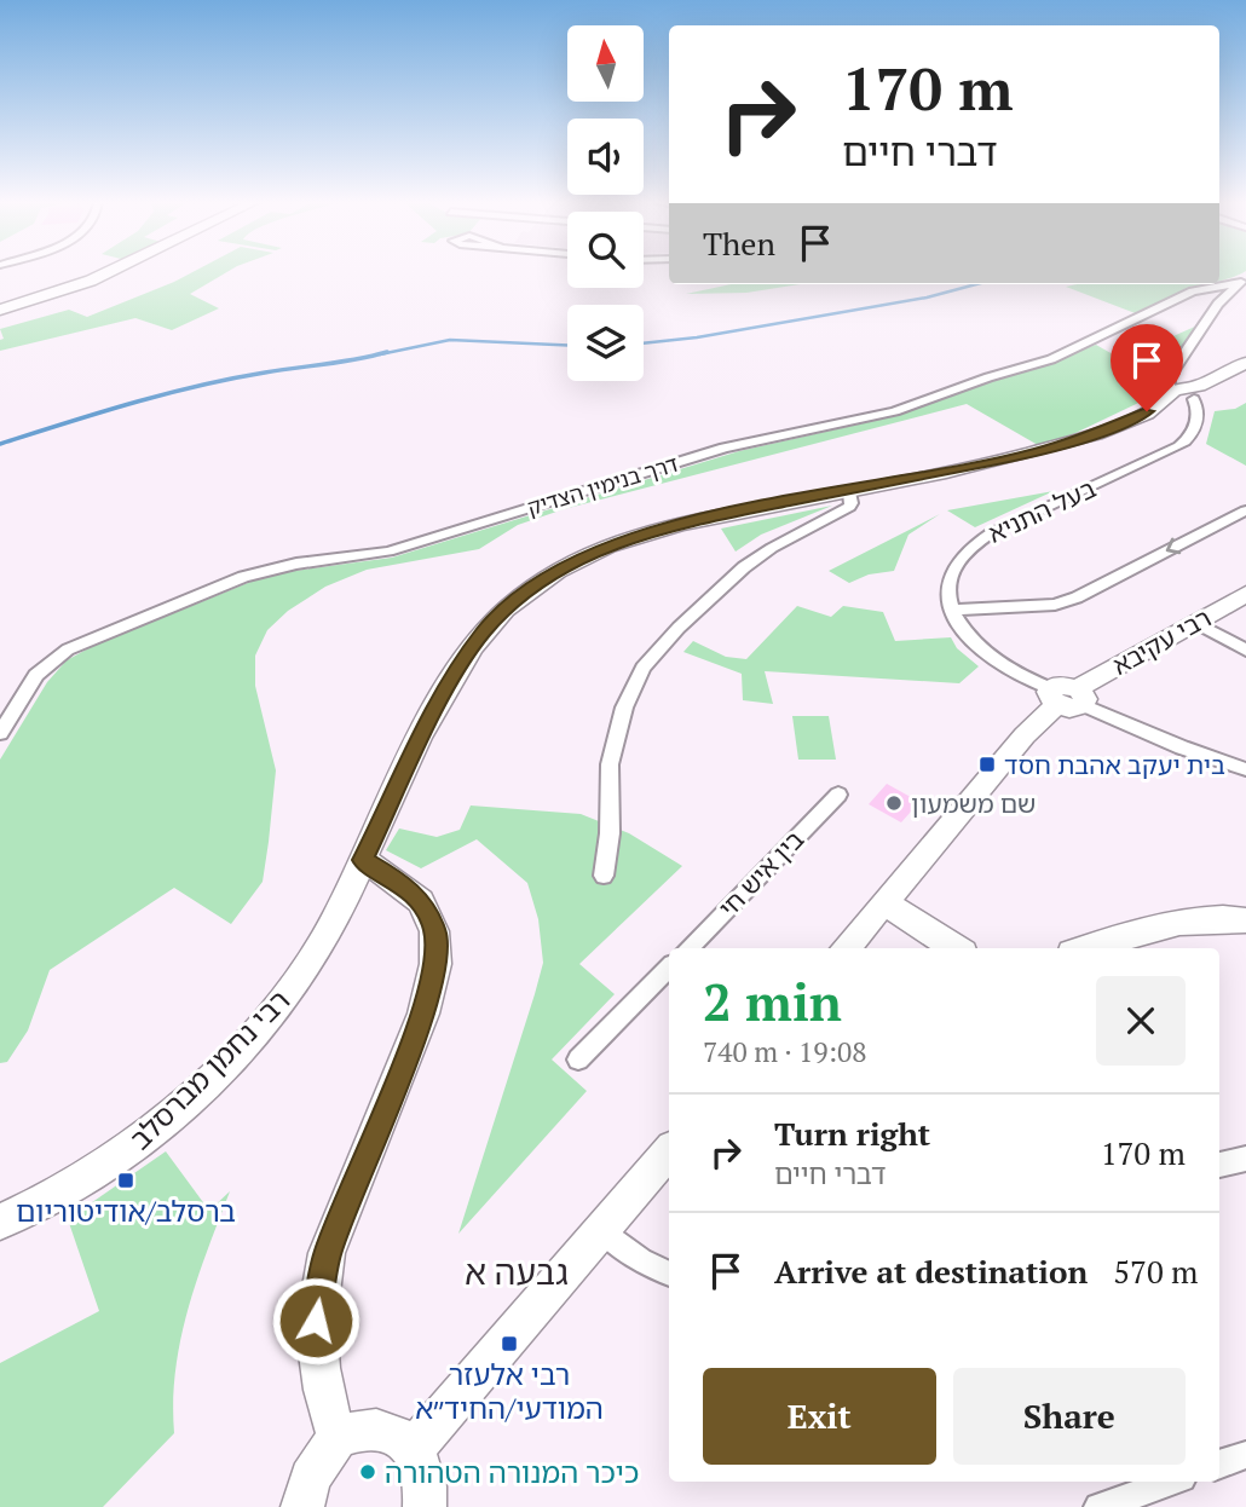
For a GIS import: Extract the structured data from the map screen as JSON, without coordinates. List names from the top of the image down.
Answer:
{
  "streets": {
    "street": [
      "דרך בנימין הצדיק",
      "בעל התניא",
      "רבי עקיבא",
      "בין איש חי",
      "רבי נחמן מברסלב"
    ]
  },
  "crossings": [
    ["דרך בנימין הצדיק", "בעל התניא"],
    ["בעל התניא", "רבי נחמן מברסלב"]
  ],
  "districts": ["גבעה א"],
  "places": {
    "transit": ["בית יעקב אהבת חסד", "ברסלב/אודיטוריום", "רבי אלעזר המודעי/החיד״א"],
    "other": ["שם משמעון", "כיכר המנורה הטהורה"]
  },
  "north": "top",
  "page": {
    "turn": ["170 m", "דברי חיים"],
    "then": "Then",
    "heading": ["2 min", "740 m · 19:08"],
    "list": [
      {
        "name": "Turn right",
        "note": "דברי חיים",
        "value": "170 m"
      },
      {
        "name": "Arrive at destination",
        "value": "570 m"
      }
    ],
    "buttons": ["Exit", "Share"]
  }
}
